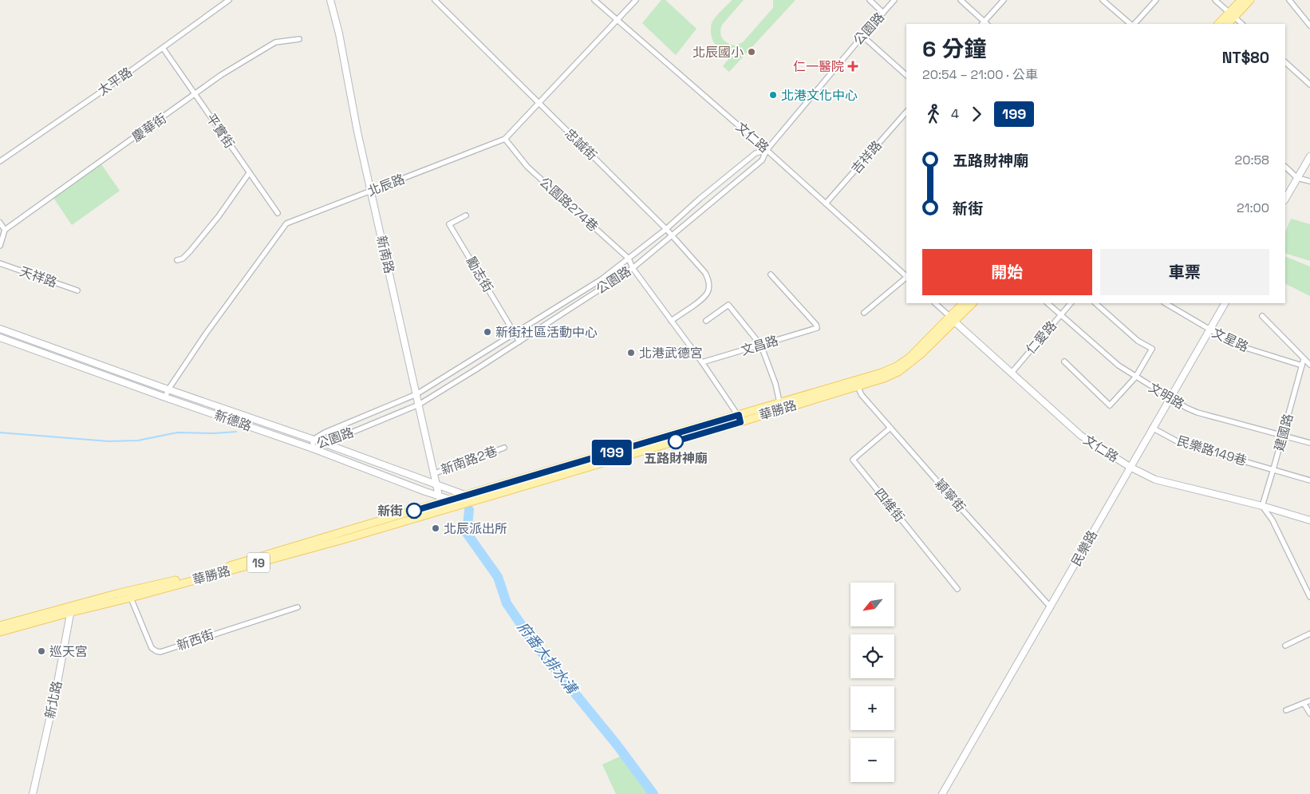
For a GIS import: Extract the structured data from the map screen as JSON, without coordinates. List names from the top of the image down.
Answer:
{
  "streets": {
    "main road": [
      "文仁路",
      "新南路",
      "華勝路",
      "新德路",
      "民樂路",
      "19",
      "新北路"
    ],
    "street": [
      "公園路",
      "太平路",
      "慶華街",
      "平實街",
      "忠誠街",
      "吉祥路",
      "北辰路",
      "公園路274巷",
      "勵志街",
      "天祥路",
      "仁愛路",
      "文星路",
      "文昌路",
      "文明路",
      "建國路",
      "民樂路149巷",
      "新南路2巷",
      "穎寧街",
      "四維街",
      "新西街"
    ]
  },
  "crossings": [
    ["公園路", "文仁路"],
    ["公園路", "忠誠街"],
    ["公園路", "公園路274巷"],
    ["公園路", "新南路"],
    ["公園路", "勵志街"],
    ["公園路", "新德路"],
    ["太平路", "平實街"],
    ["慶華街", "平實街"],
    ["文仁路", "吉祥路"],
    ["文仁路", "北辰路"],
    ["文仁路", "仁愛路"],
    ["文仁路", "華勝路"],
    ["文仁路", "建國路"],
    ["文仁路", "民樂路"],
    ["忠誠街", "北辰路"],
    ["忠誠街", "公園路274巷"],
    ["北辰路", "公園路274巷"],
    ["北辰路", "新南路"],
    ["北辰路", "新德路"],
    ["公園路274巷", "文昌路"],
    ["公園路274巷", "華勝路"],
    ["新南路", "華勝路"],
    ["新南路", "新德路"],
    ["新南路", "新南路2巷"],
    ["新南路", "19"],
    ["仁愛路", "文明路"],
    ["文星路", "建國路"],
    ["文星路", "民樂路"],
    ["文明路", "建國路"],
    ["文明路", "民樂路"],
    ["華勝路", "新德路"],
    ["華勝路", "穎寧街"],
    ["華勝路", "19"],
    ["華勝路", "新西街"],
    ["華勝路", "新北路"],
    ["新德路", "19"],
    ["建國路", "民樂路149巷"],
    ["民樂路149巷", "民樂路"],
    ["穎寧街", "四維街"],
    ["穎寧街", "民樂路"]
  ],
  "water": ["府番大排水溝"],
  "places": {
    "other": [
      "北辰國小",
      "北港文化中心",
      "新街社區活動中心",
      "北港武德宮",
      "五路財神廟",
      "新街",
      "北辰派出所",
      "巡天宮"
    ],
    "health": ["仁一醫院"]
  },
  "lines": ["bus line 199"],
  "north": "bottom left",
  "page": {
    "on_map": "199",
    "heading": ["6 分鐘", "20:54 – 21:00 · 公車", "NT$80"],
    "legs": ["4", "199"],
    "list": [
      {
        "name": "五路財神廟",
        "value": "20:58"
      },
      {
        "name": "新街",
        "value": "21:00"
      }
    ],
    "buttons": ["開始", "車票"],
    "map_buttons": ["+", "−"]
  }
}
